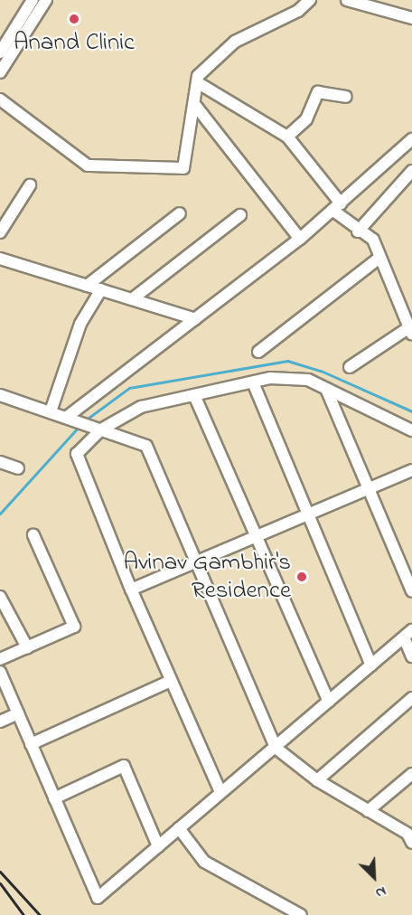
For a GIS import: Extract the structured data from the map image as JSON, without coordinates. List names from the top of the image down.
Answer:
{
  "places": ["Anand Clinic", "Avinav Gambhir's Residence"],
  "north": "bottom right"
}
